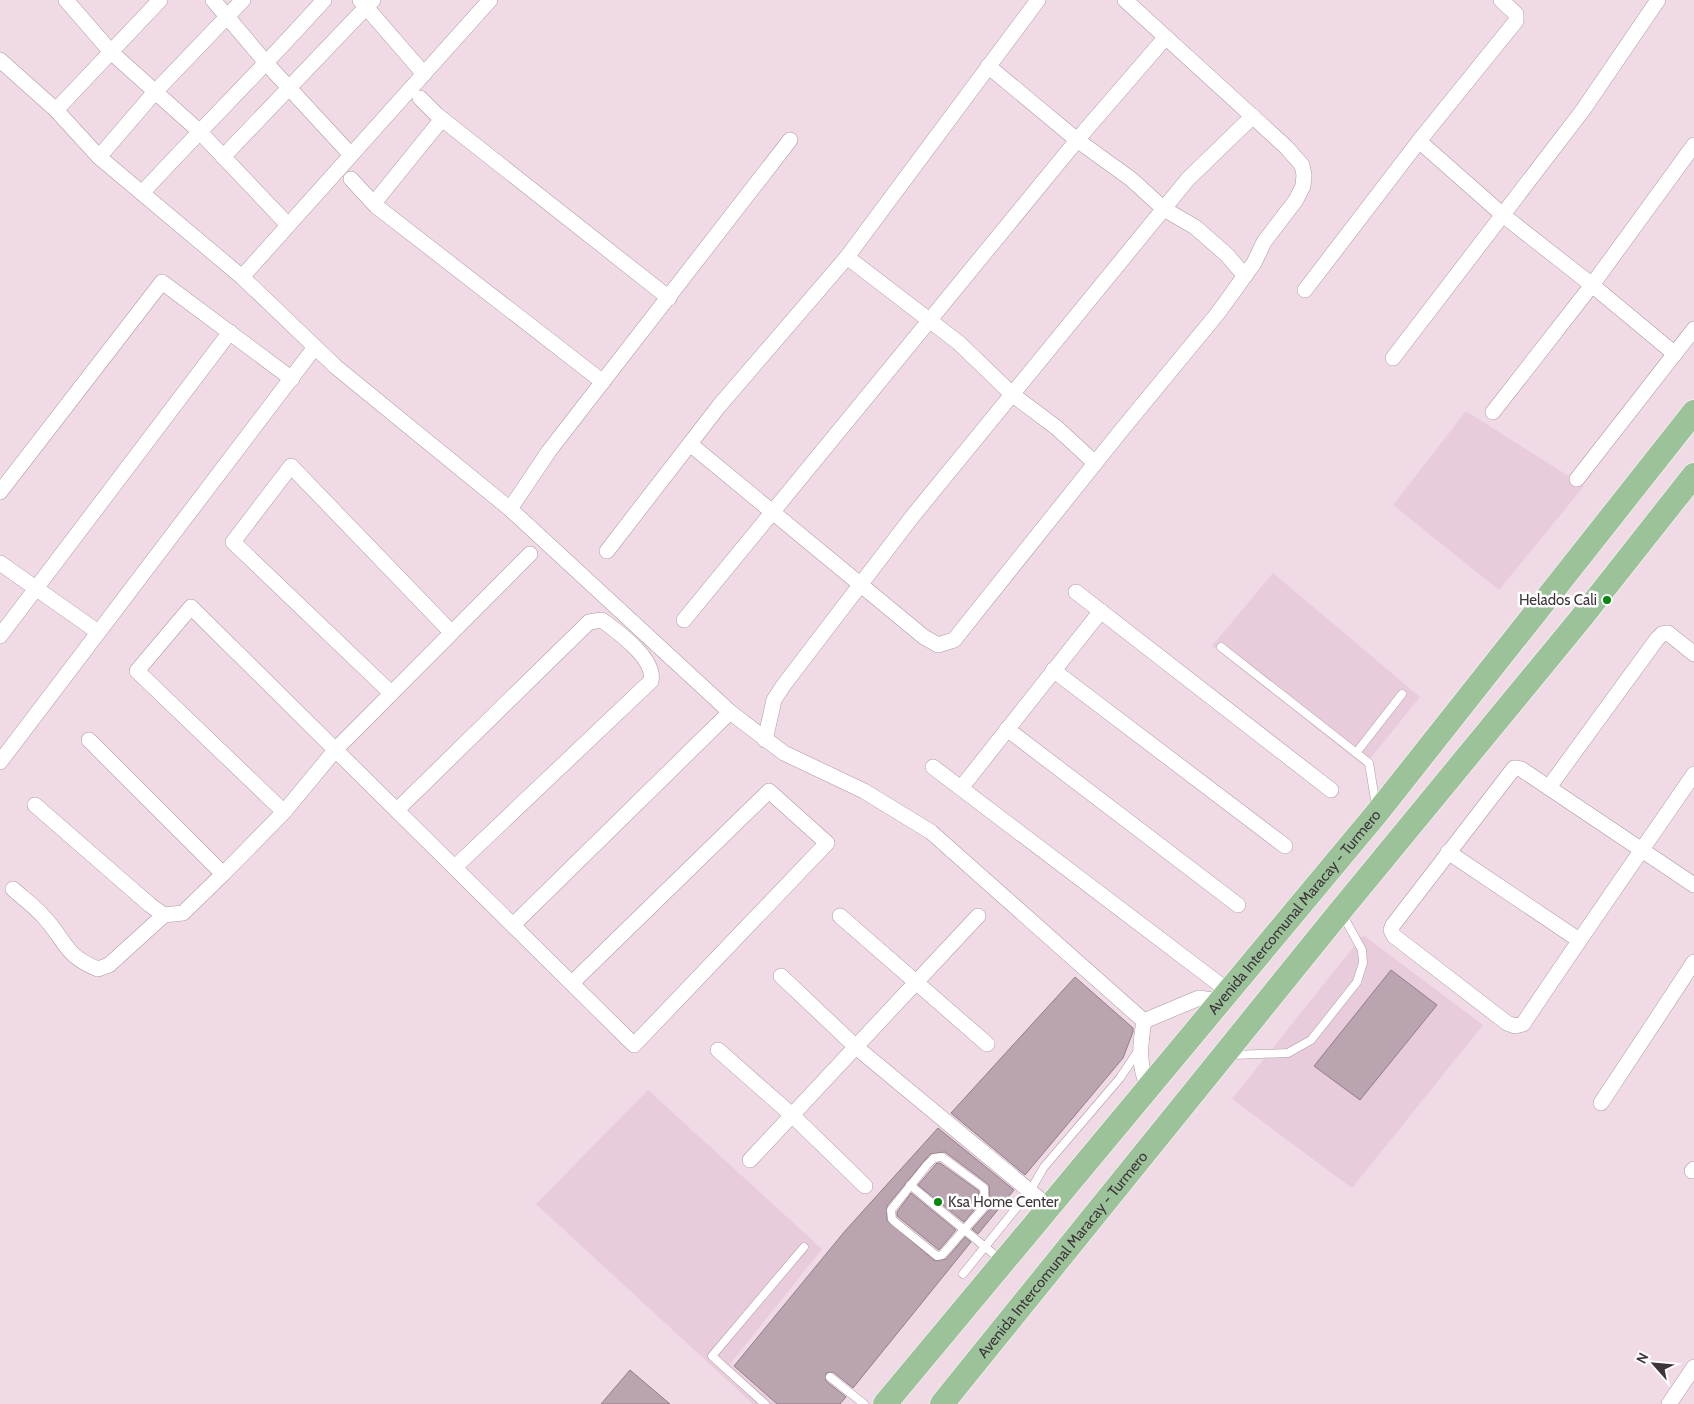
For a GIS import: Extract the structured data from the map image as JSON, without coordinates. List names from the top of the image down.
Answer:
{
  "streets": {
    "main road": ["Avenida Intercomunal Maracay - Turmero"]
  },
  "places": ["Helados Cali", "Ksa Home Center"],
  "north": "top left"
}
